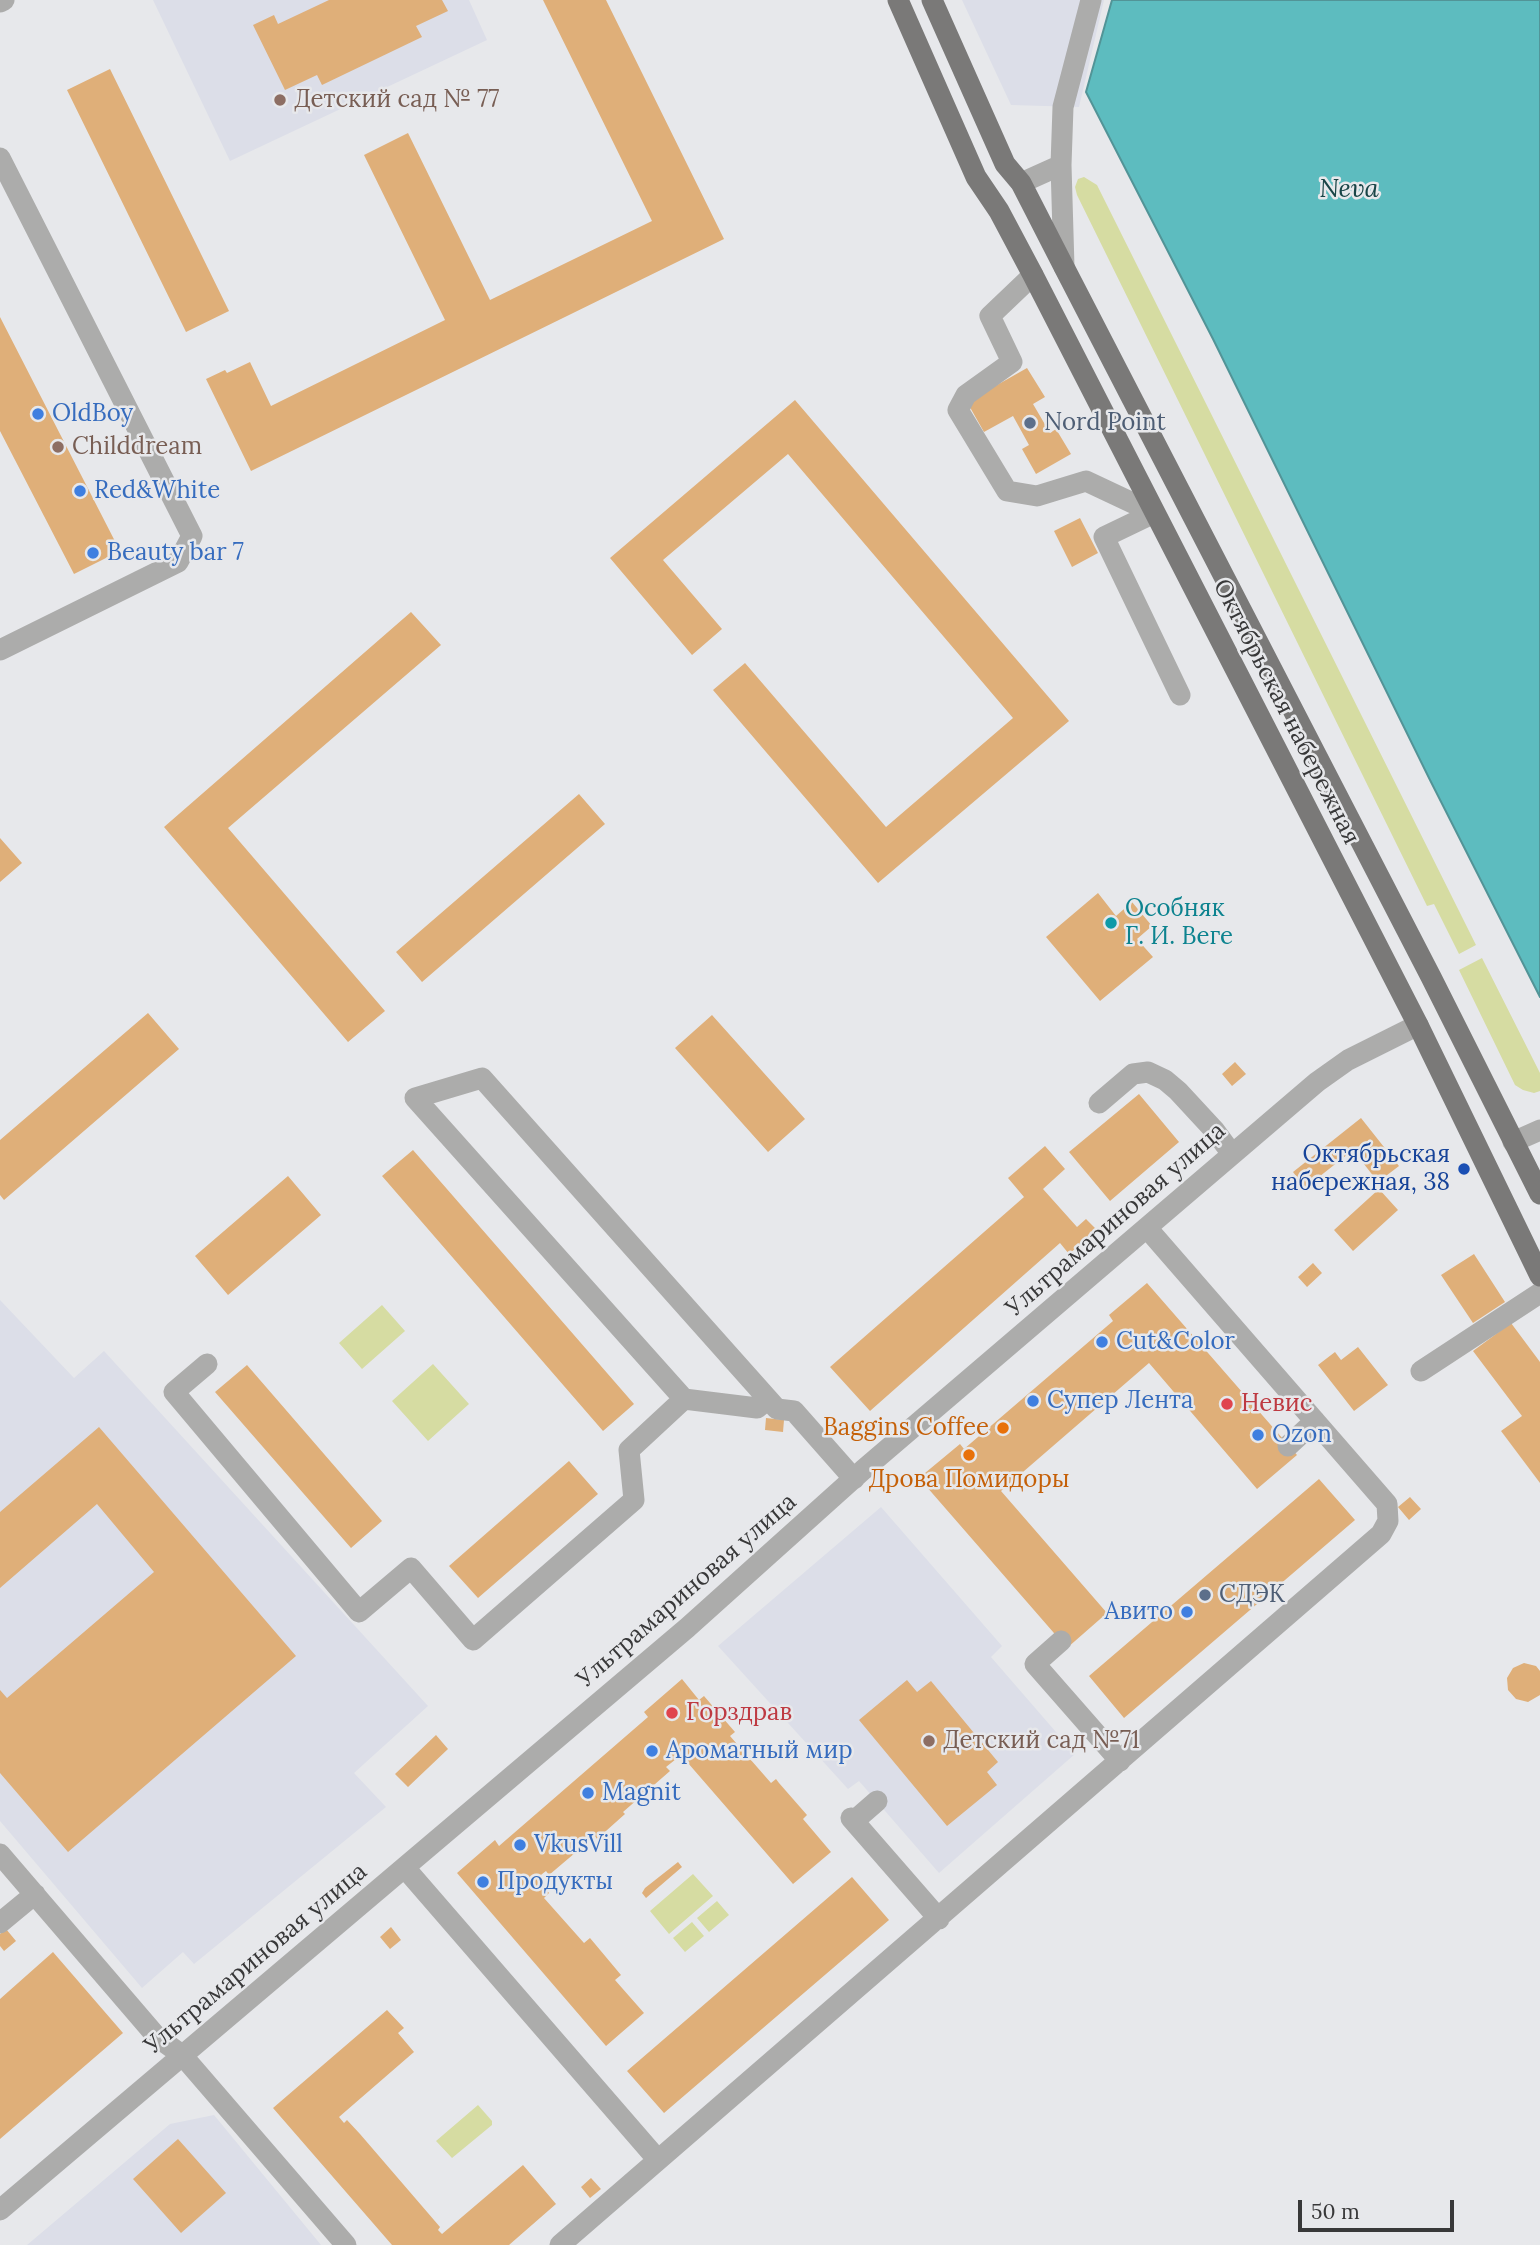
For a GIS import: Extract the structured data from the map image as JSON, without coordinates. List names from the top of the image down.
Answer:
{
  "streets": {
    "main road": ["Октябрьская набережная"],
    "street": ["Ультрамариновая улица"]
  },
  "crossings": [
    ["Октябрьская набережная", "Ультрамариновая улица"]
  ],
  "water": ["Neva"],
  "places": [
    "Детский сад № 77",
    "OldBoy",
    "Nord Point",
    "Childdream",
    "Red&White",
    "Beauty bar 7",
    "Особняк Г. И. Веге",
    "Октябрьская набережная, 38",
    "Cut&Color",
    "Супер Лента",
    "Невис",
    "Baggins Coffee",
    "Ozon",
    "Дрова Помидоры",
    "СДЭК",
    "Авито",
    "Горздрав",
    "Детский сад №71",
    "Ароматный мир",
    "Magnit",
    "VkusVill",
    "Продукты"
  ],
  "scale_bar": "50 m"
}
